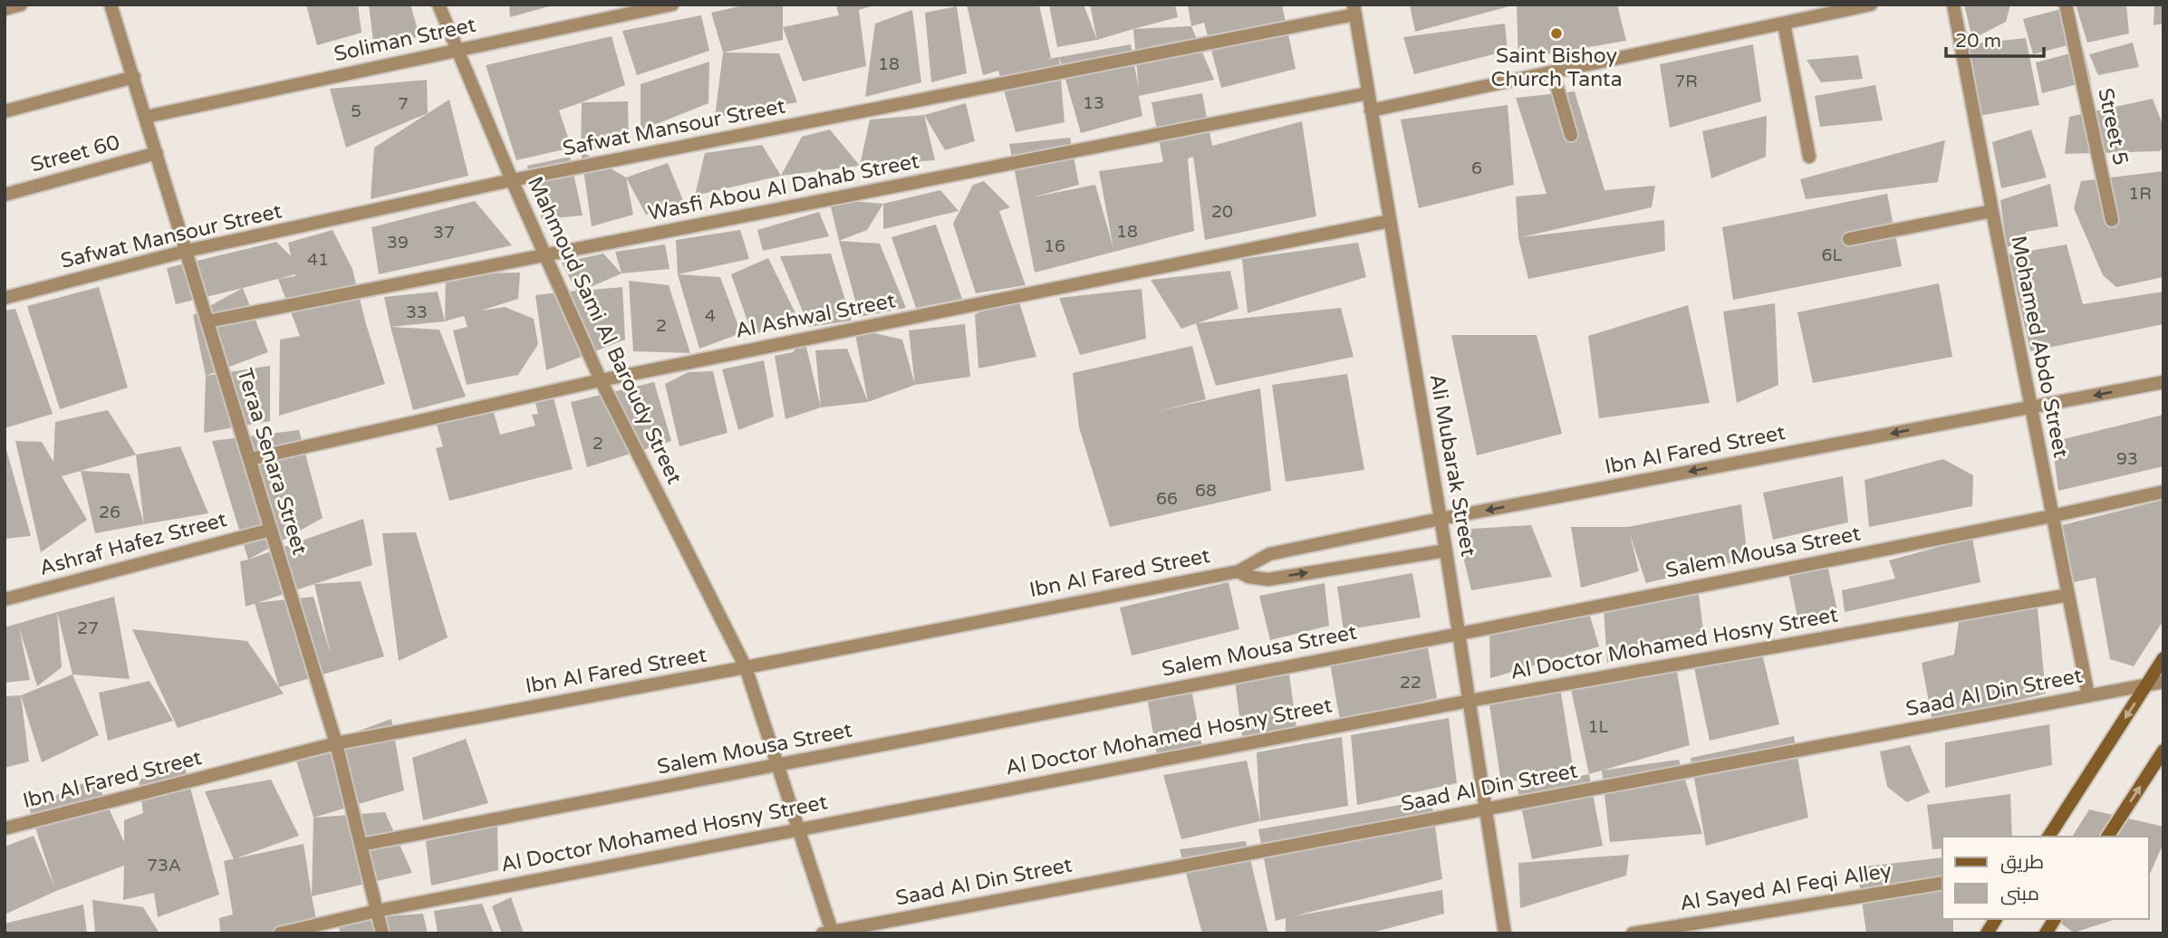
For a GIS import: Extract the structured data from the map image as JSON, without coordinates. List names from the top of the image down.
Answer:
{
  "streets": {
    "street": [
      "Soliman Street",
      "Street 5",
      "Safwat Mansour Street",
      "Street 60",
      "Wasfi Abou Al Dahab Street",
      "Al Ashwal Street",
      "Mahmoud Sami Al Baroudy Street",
      "Mohamed Abdo Street",
      "Ibn Al Fared Street",
      "Teraa Senara Street",
      "Ali Mubarak Street",
      "Ashraf Hafez Street",
      "Salem Mousa Street",
      "Al Doctor Mohamed Hosny Street",
      "Saad Al Din Street",
      "Al Sayed Al Feqi Alley"
    ]
  },
  "crossings": [
    ["Soliman Street", "Mahmoud Sami Al Baroudy Street"],
    ["Soliman Street", "Teraa Senara Street"],
    ["Safwat Mansour Street", "Mahmoud Sami Al Baroudy Street"],
    ["Safwat Mansour Street", "Teraa Senara Street"],
    ["Safwat Mansour Street", "Ali Mubarak Street"],
    ["Street 60", "Teraa Senara Street"],
    ["Wasfi Abou Al Dahab Street", "Mahmoud Sami Al Baroudy Street"],
    ["Wasfi Abou Al Dahab Street", "Teraa Senara Street"],
    ["Wasfi Abou Al Dahab Street", "Ali Mubarak Street"],
    ["Al Ashwal Street", "Mahmoud Sami Al Baroudy Street"],
    ["Al Ashwal Street", "Teraa Senara Street"],
    ["Al Ashwal Street", "Ali Mubarak Street"],
    ["Mahmoud Sami Al Baroudy Street", "Ibn Al Fared Street"],
    ["Mahmoud Sami Al Baroudy Street", "Salem Mousa Street"],
    ["Mahmoud Sami Al Baroudy Street", "Al Doctor Mohamed Hosny Street"],
    ["Mahmoud Sami Al Baroudy Street", "Saad Al Din Street"],
    ["Mohamed Abdo Street", "Ibn Al Fared Street"],
    ["Mohamed Abdo Street", "Salem Mousa Street"],
    ["Mohamed Abdo Street", "Al Doctor Mohamed Hosny Street"],
    ["Mohamed Abdo Street", "Saad Al Din Street"],
    ["Ibn Al Fared Street", "Teraa Senara Street"],
    ["Ibn Al Fared Street", "Ali Mubarak Street"],
    ["Teraa Senara Street", "Ashraf Hafez Street"],
    ["Teraa Senara Street", "Salem Mousa Street"],
    ["Teraa Senara Street", "Al Doctor Mohamed Hosny Street"],
    ["Ali Mubarak Street", "Salem Mousa Street"],
    ["Ali Mubarak Street", "Al Doctor Mohamed Hosny Street"],
    ["Ali Mubarak Street", "Saad Al Din Street"]
  ],
  "places": ["Saint Bishoy Church Tanta"],
  "house_numbers": [
    "18",
    "7R",
    "13",
    "7",
    "5",
    "6",
    "1R",
    "20",
    "18",
    "37",
    "39",
    "16",
    "6L",
    "41",
    "33",
    "4",
    "2",
    "2",
    "93",
    "68",
    "66",
    "26",
    "27",
    "22",
    "1L",
    "73A"
  ],
  "legend": ["طريق", "مبنى"],
  "scale_bar": "20 m"
}
